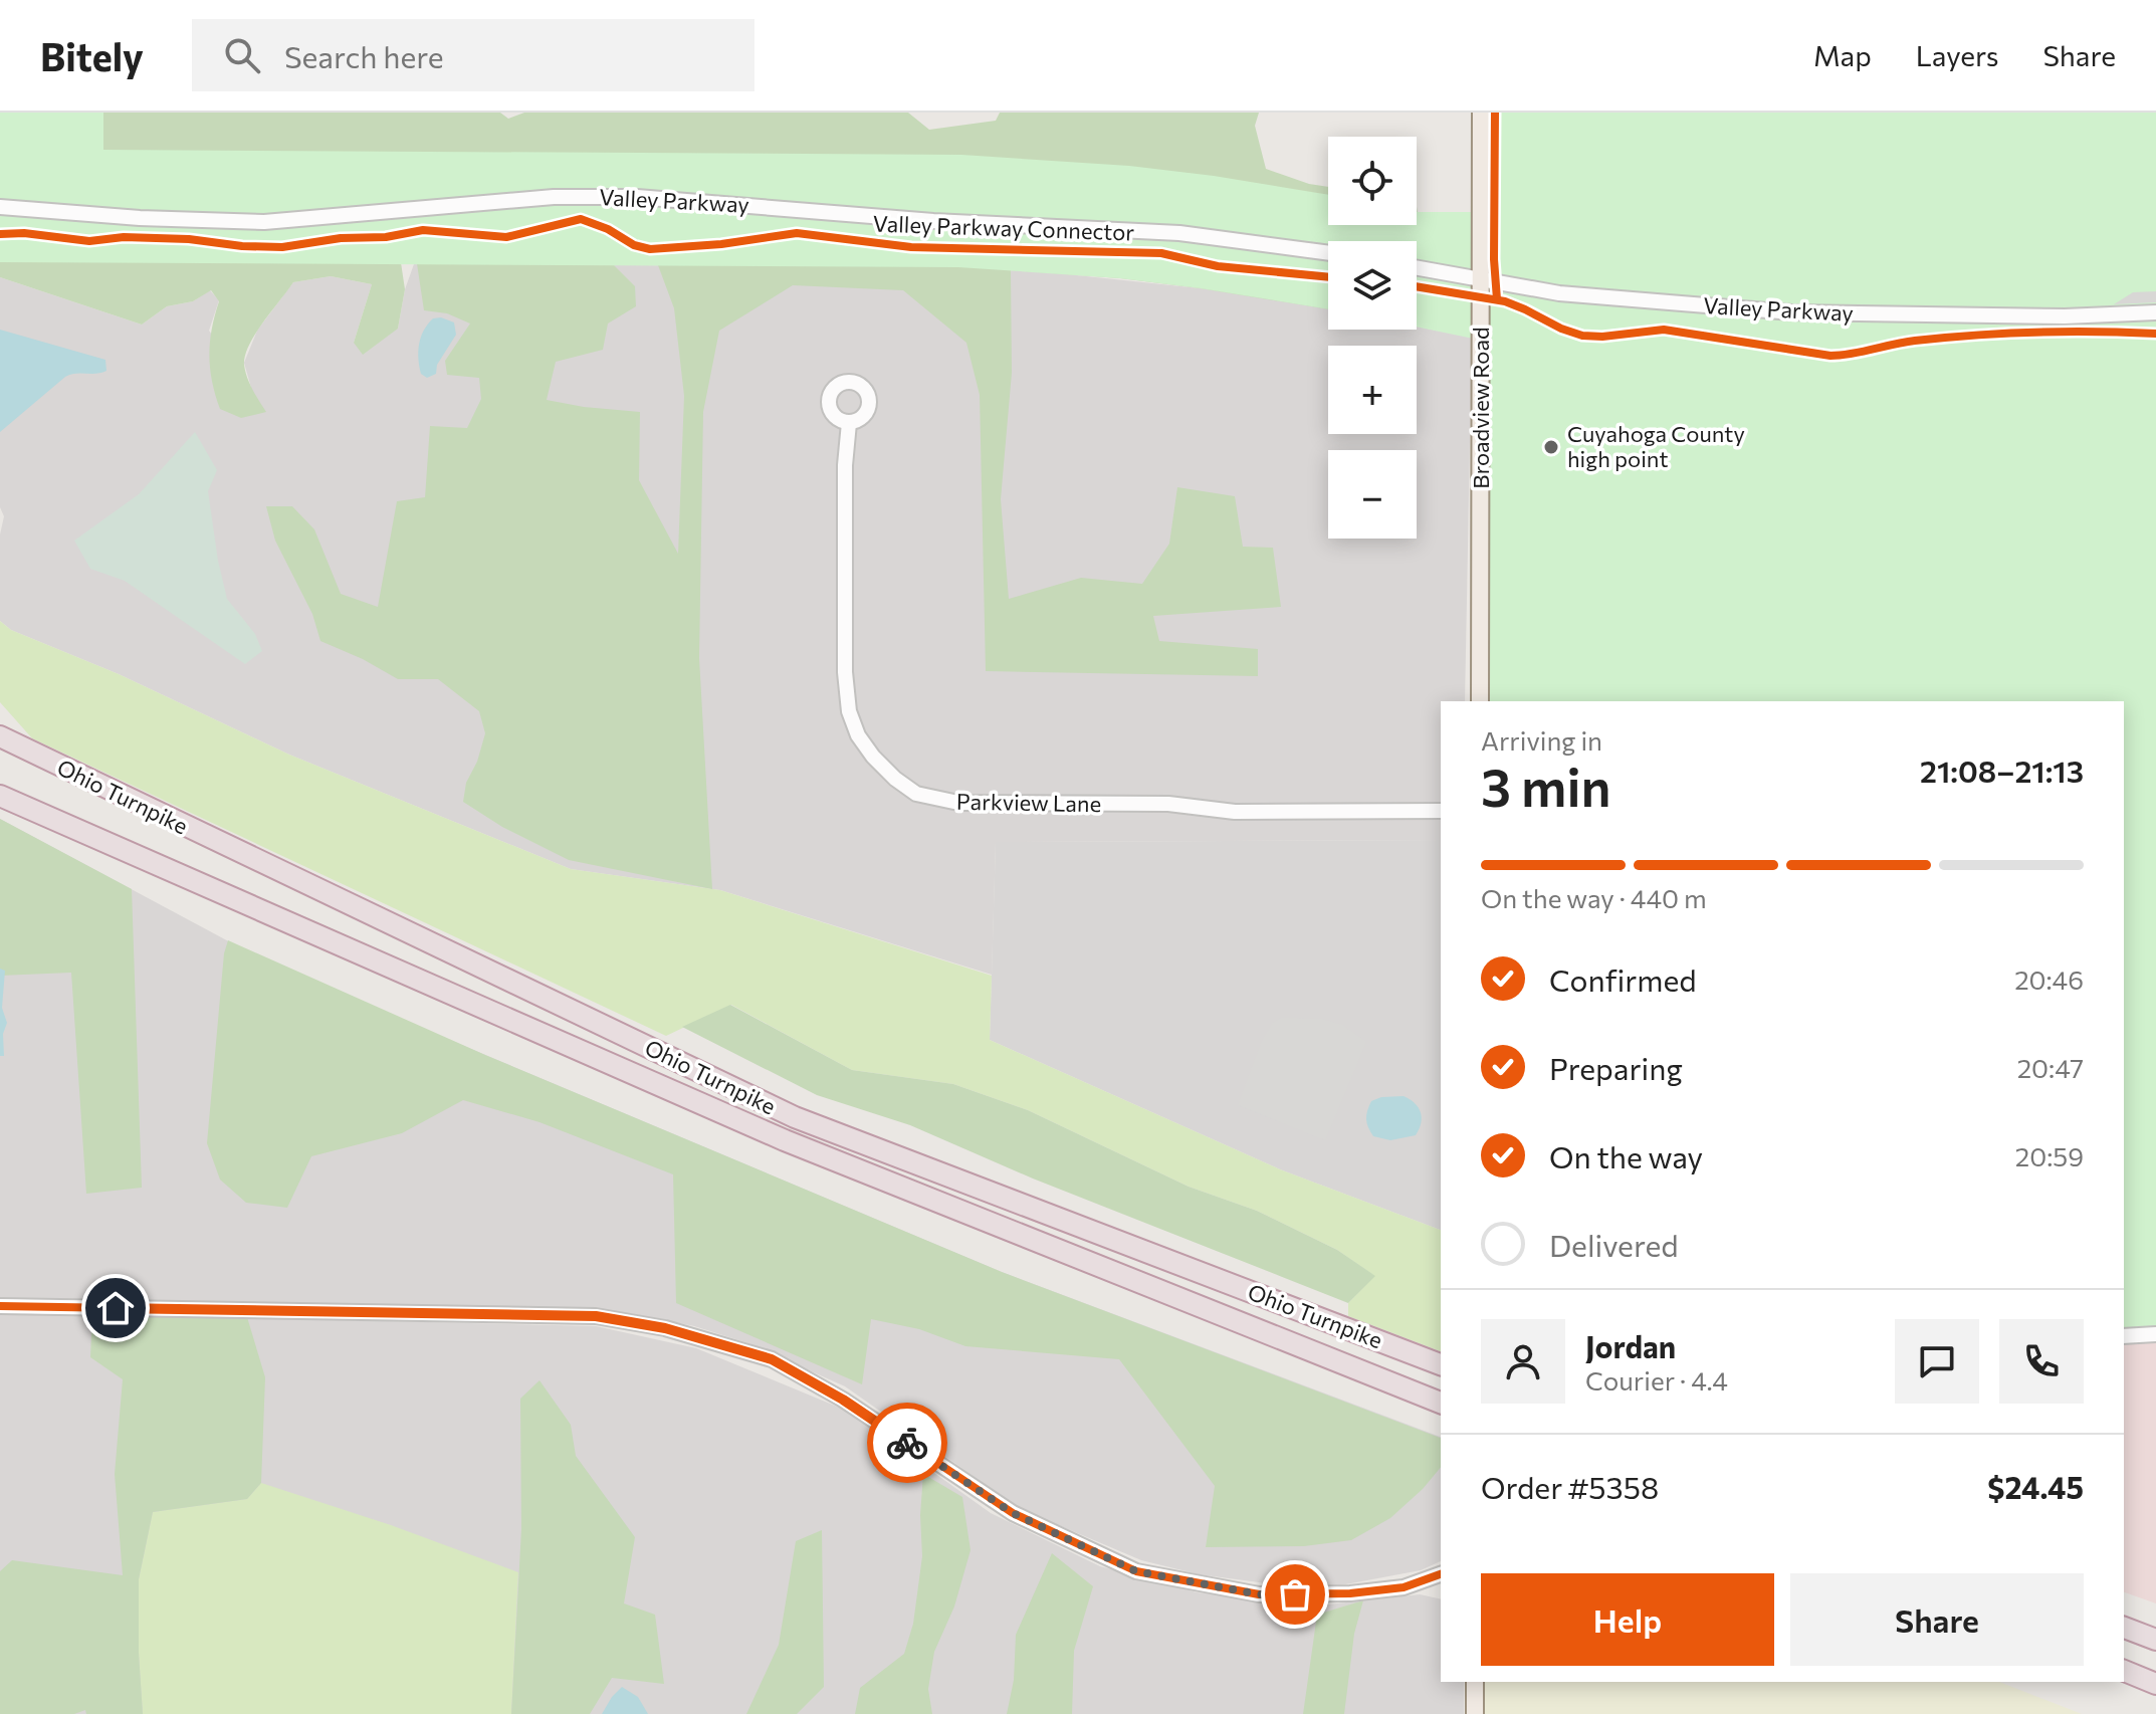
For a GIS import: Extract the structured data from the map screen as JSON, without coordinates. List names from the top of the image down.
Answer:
{
  "streets": {
    "highway": ["Ohio Turnpike"],
    "main road": ["Broadview Road"],
    "street": ["Valley Parkway", "Parkview Lane"],
    "cycle path": ["Valley Parkway Connector"]
  },
  "crossings": [
    ["Valley Parkway", "Broadview Road"]
  ],
  "places": ["Cuyahoga County high point"],
  "page": {
    "header": "Bitely",
    "search": "Search here",
    "nav": ["Map", "Layers", "Share"],
    "map_buttons": ["+", "−"],
    "heading": ["3 min", "Arriving in", "21:08–21:13"],
    "panel": [
      "Jordan",
      "Courier · 4.4",
      "Order #5358",
      "$24.45"
    ],
    "bar": "On the way · 440 m",
    "list": [
      ["Confirmed", "20:46"],
      ["Preparing", "20:47"],
      ["On the way", "20:59"],
      "Delivered"
    ],
    "buttons": ["Help", "Share"]
  }
}
